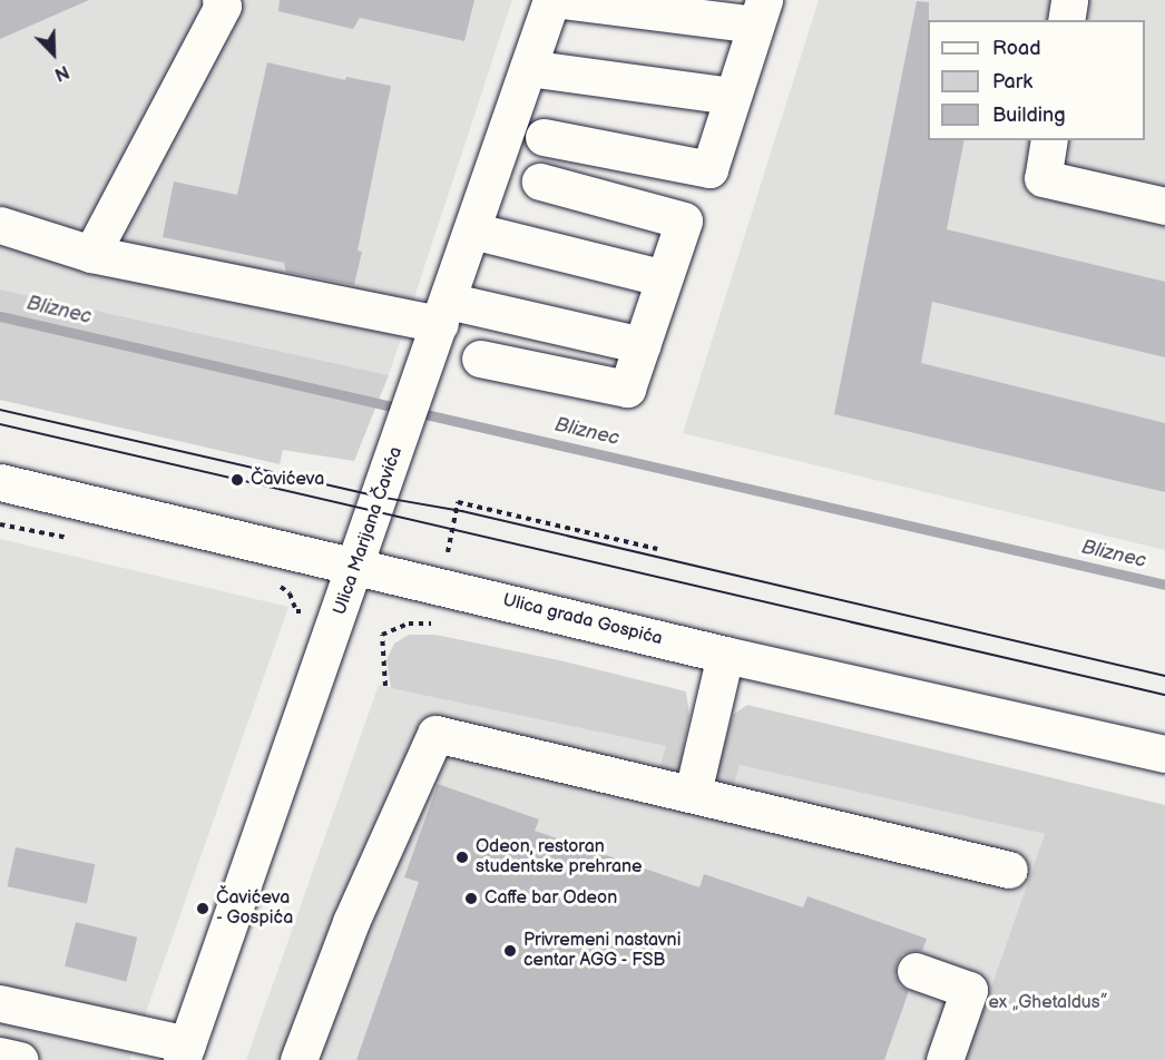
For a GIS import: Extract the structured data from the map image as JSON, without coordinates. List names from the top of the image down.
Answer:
{
  "streets": {
    "street": ["Ulica Marijana Čavića", "Ulica grada Gospića"]
  },
  "crossings": [
    ["Ulica Marijana Čavića", "Ulica grada Gospića"]
  ],
  "water": ["Bliznec"],
  "parks": ["ex „Ghetaldus”"],
  "places": [
    "Čavićeva",
    "Odeon, restoran studentske prehrane",
    "Caffe bar Odeon",
    "Čavićeva - Gospića",
    "Privremeni nastavni centar AGG - FSB"
  ],
  "legend": ["Road", "Park", "Building"],
  "north": "bottom right"
}
